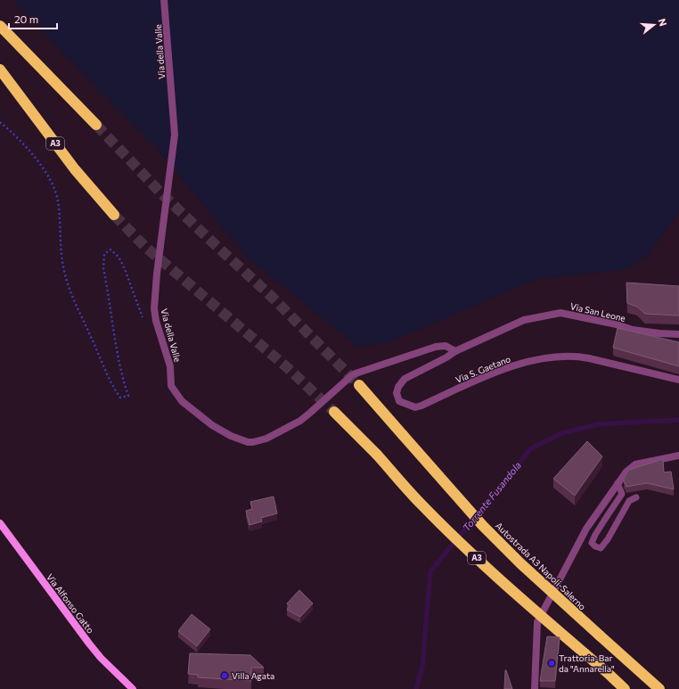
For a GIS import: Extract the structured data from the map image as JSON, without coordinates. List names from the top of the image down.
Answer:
{
  "streets": {
    "highway": ["A3", "Autostrada A3 Napoli-Salerno"],
    "main road": ["Via Alfonso Gatto"],
    "street": ["Via della Valle", "Via San Leone", "Via S. Gaetano"]
  },
  "crossings": [
    ["Via della Valle", "Via San Leone"],
    ["Via della Valle", "Via S. Gaetano"],
    ["Via San Leone", "Via S. Gaetano"]
  ],
  "water": ["Torrente Fusandola"],
  "places": ["Trattoria-Bar da \"Annarella\"", "Villa Agata"],
  "scale_bar": "20 m",
  "north": "right"
}
